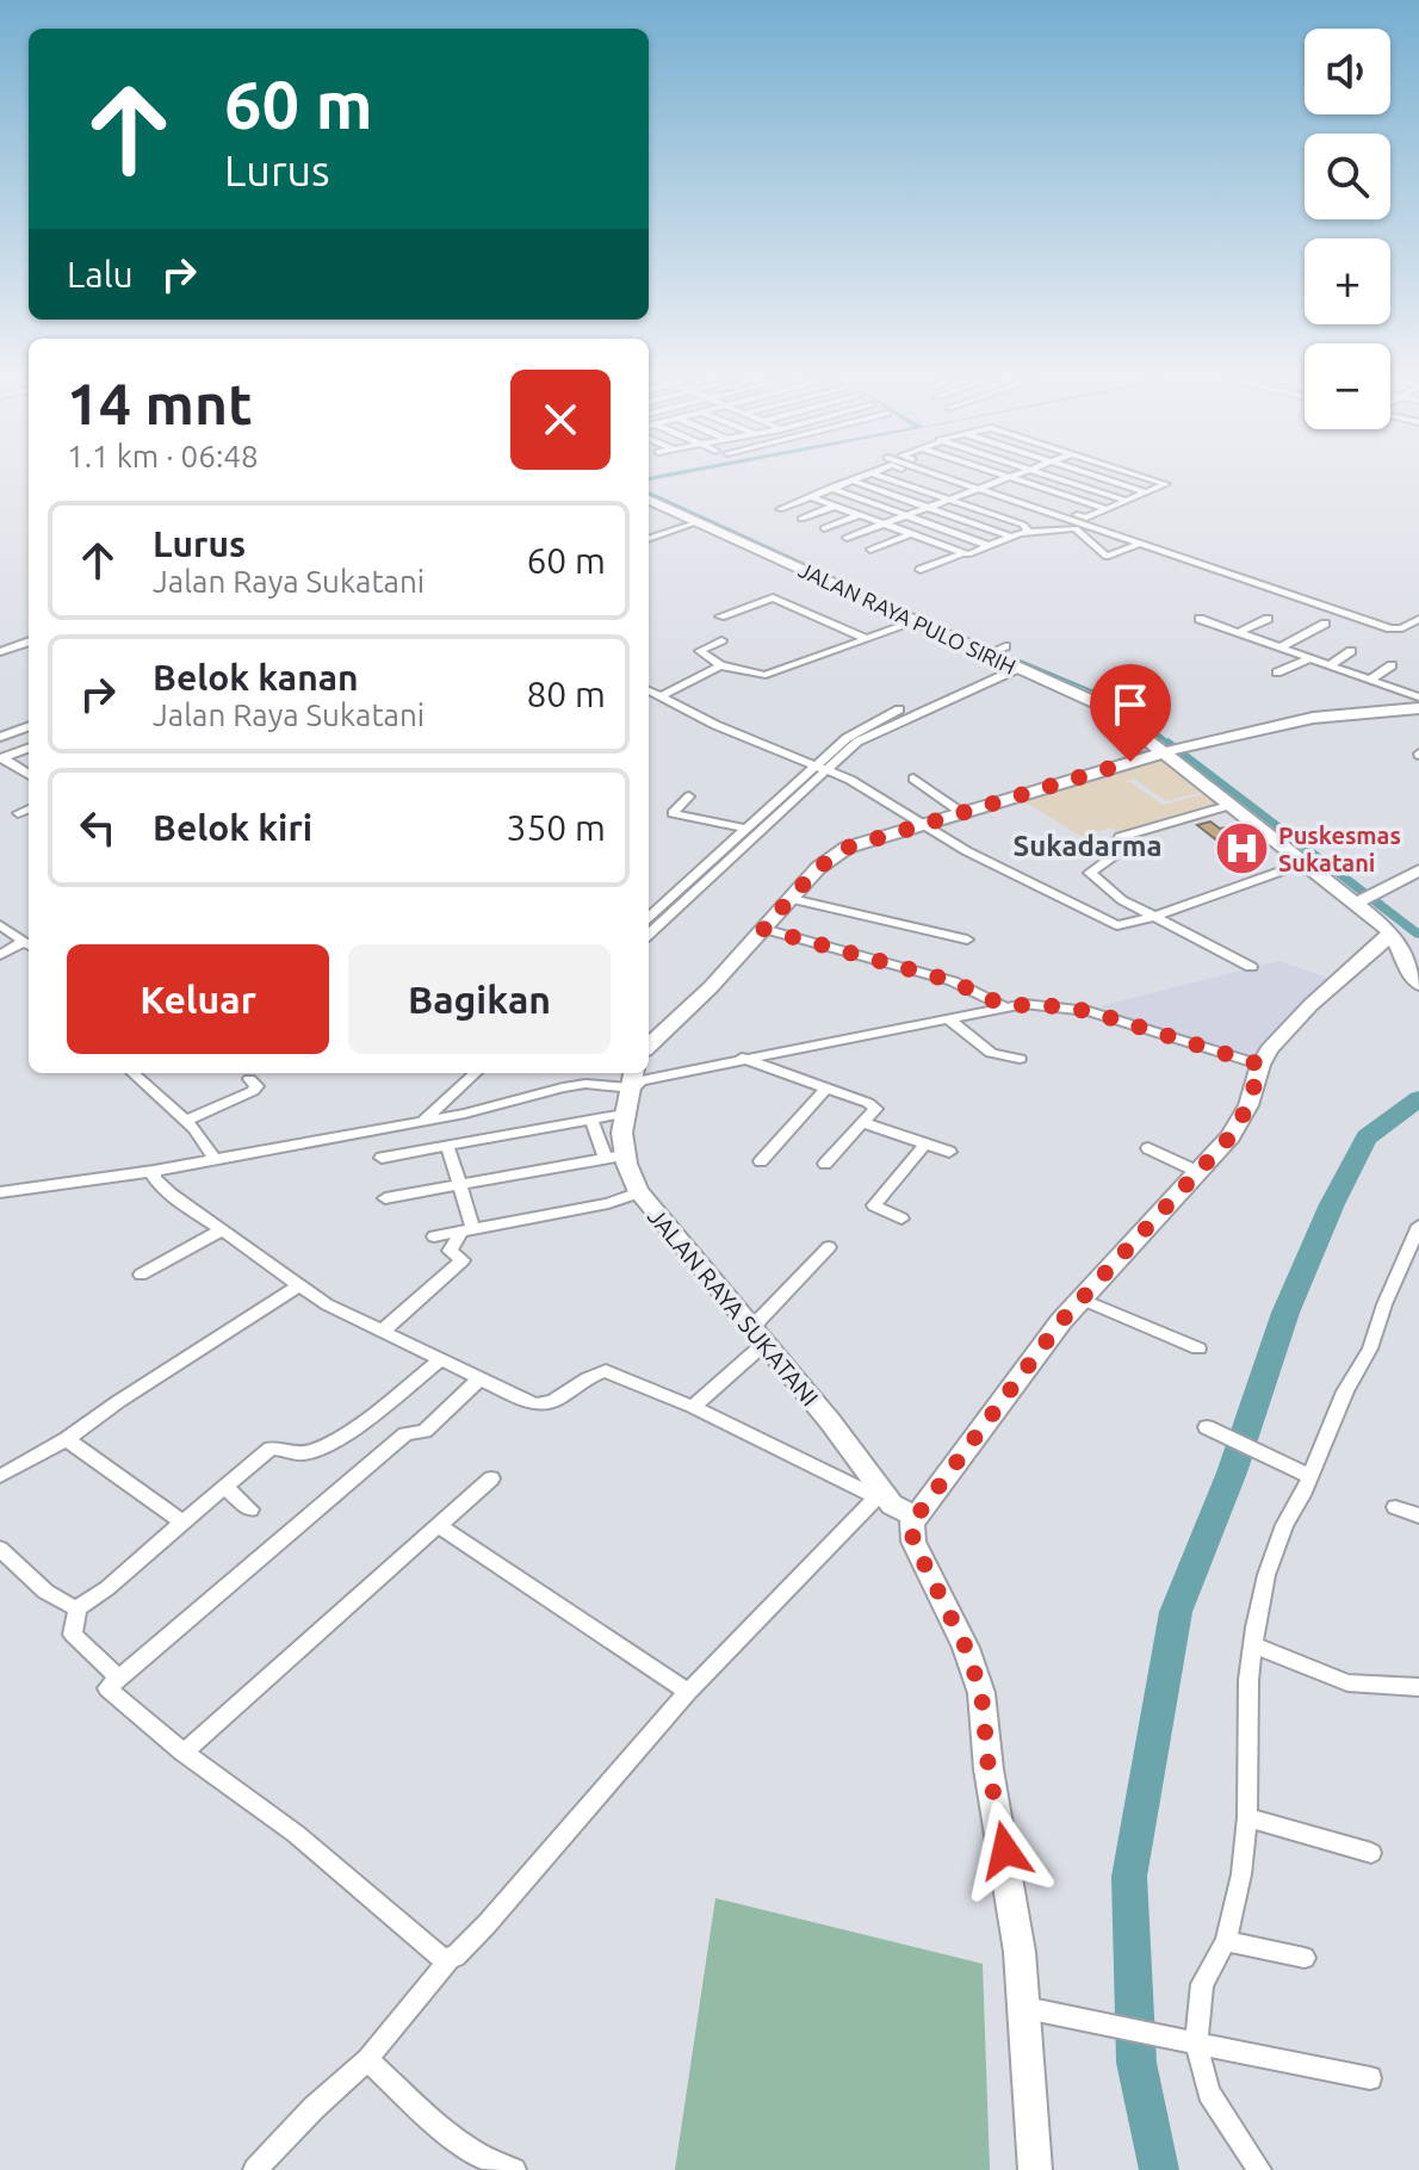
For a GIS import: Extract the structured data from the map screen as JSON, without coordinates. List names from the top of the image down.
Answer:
{
  "streets": {
    "street": ["JALAN RAYA PULO SIRIH", "JALAN RAYA SUKATANI"]
  },
  "districts": ["Sukadarma"],
  "places": {
    "hospital": ["Puskesmas Sukatani"]
  },
  "page": {
    "map_buttons": ["+", "−"],
    "turn": ["60 m", "Lurus"],
    "then": "Lalu",
    "heading": ["14 mnt", "1.1 km · 06:48"],
    "list": [
      {
        "name": "Lurus",
        "note": "Jalan Raya Sukatani",
        "value": "60 m"
      },
      {
        "name": "Belok kanan",
        "note": "Jalan Raya Sukatani",
        "value": "80 m"
      },
      {
        "name": "Belok kiri",
        "value": "350 m"
      }
    ],
    "buttons": ["Keluar", "Bagikan"]
  }
}
